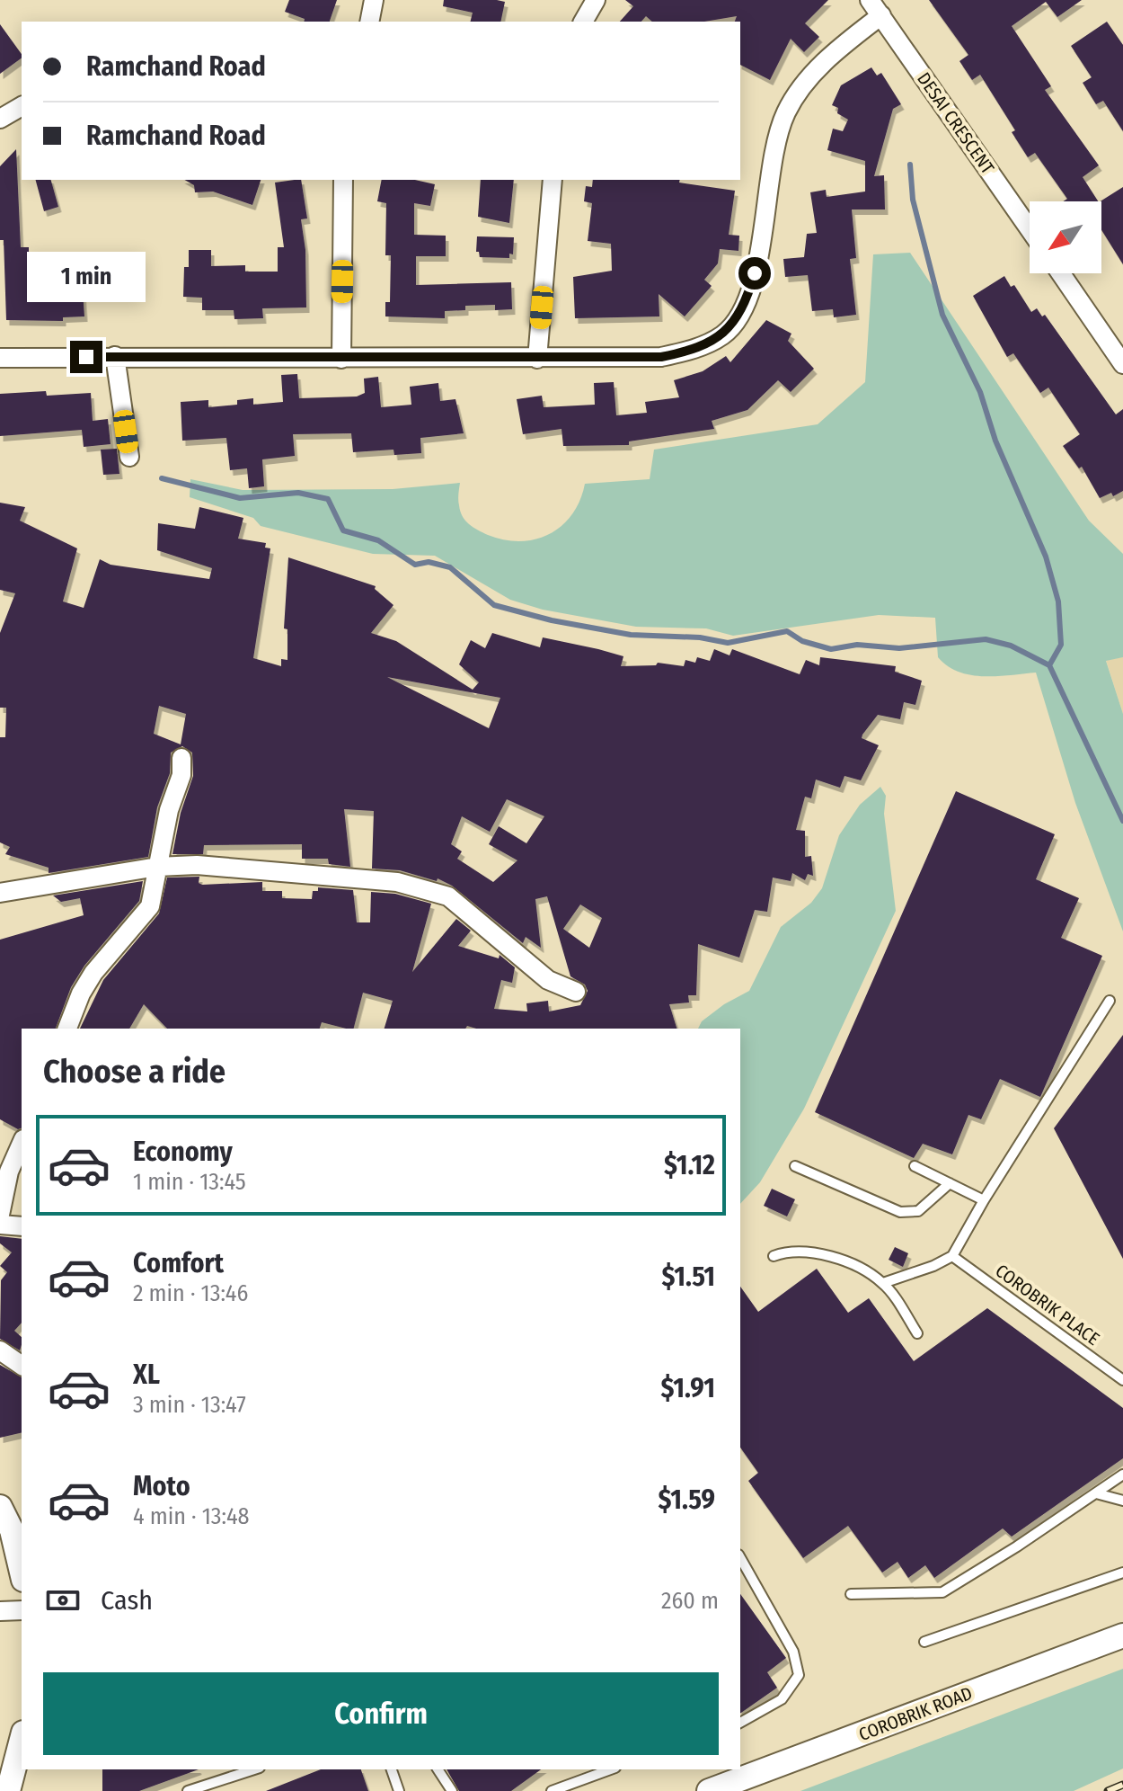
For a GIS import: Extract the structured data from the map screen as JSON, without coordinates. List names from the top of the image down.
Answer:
{
  "streets": {
    "street": ["DESAI CRESCENT", "COROBRIK ROAD"],
    "lane": ["COROBRIK PLACE"]
  },
  "north": "bottom left",
  "page": {
    "banner": ["Ramchand Road", "Ramchand Road"],
    "bubble": "1 min",
    "heading": "Choose a ride",
    "list": [
      {
        "name": "Economy",
        "note": "1 min · 13:45",
        "value": "$1.12"
      },
      {
        "name": "Comfort",
        "note": "2 min · 13:46",
        "value": "$1.51"
      },
      {
        "name": "XL",
        "note": "3 min · 13:47",
        "value": "$1.91"
      },
      {
        "name": "Moto",
        "note": "4 min · 13:48",
        "value": "$1.59"
      }
    ],
    "pay": ["Cash", "260 m"],
    "buttons": "Confirm"
  }
}
